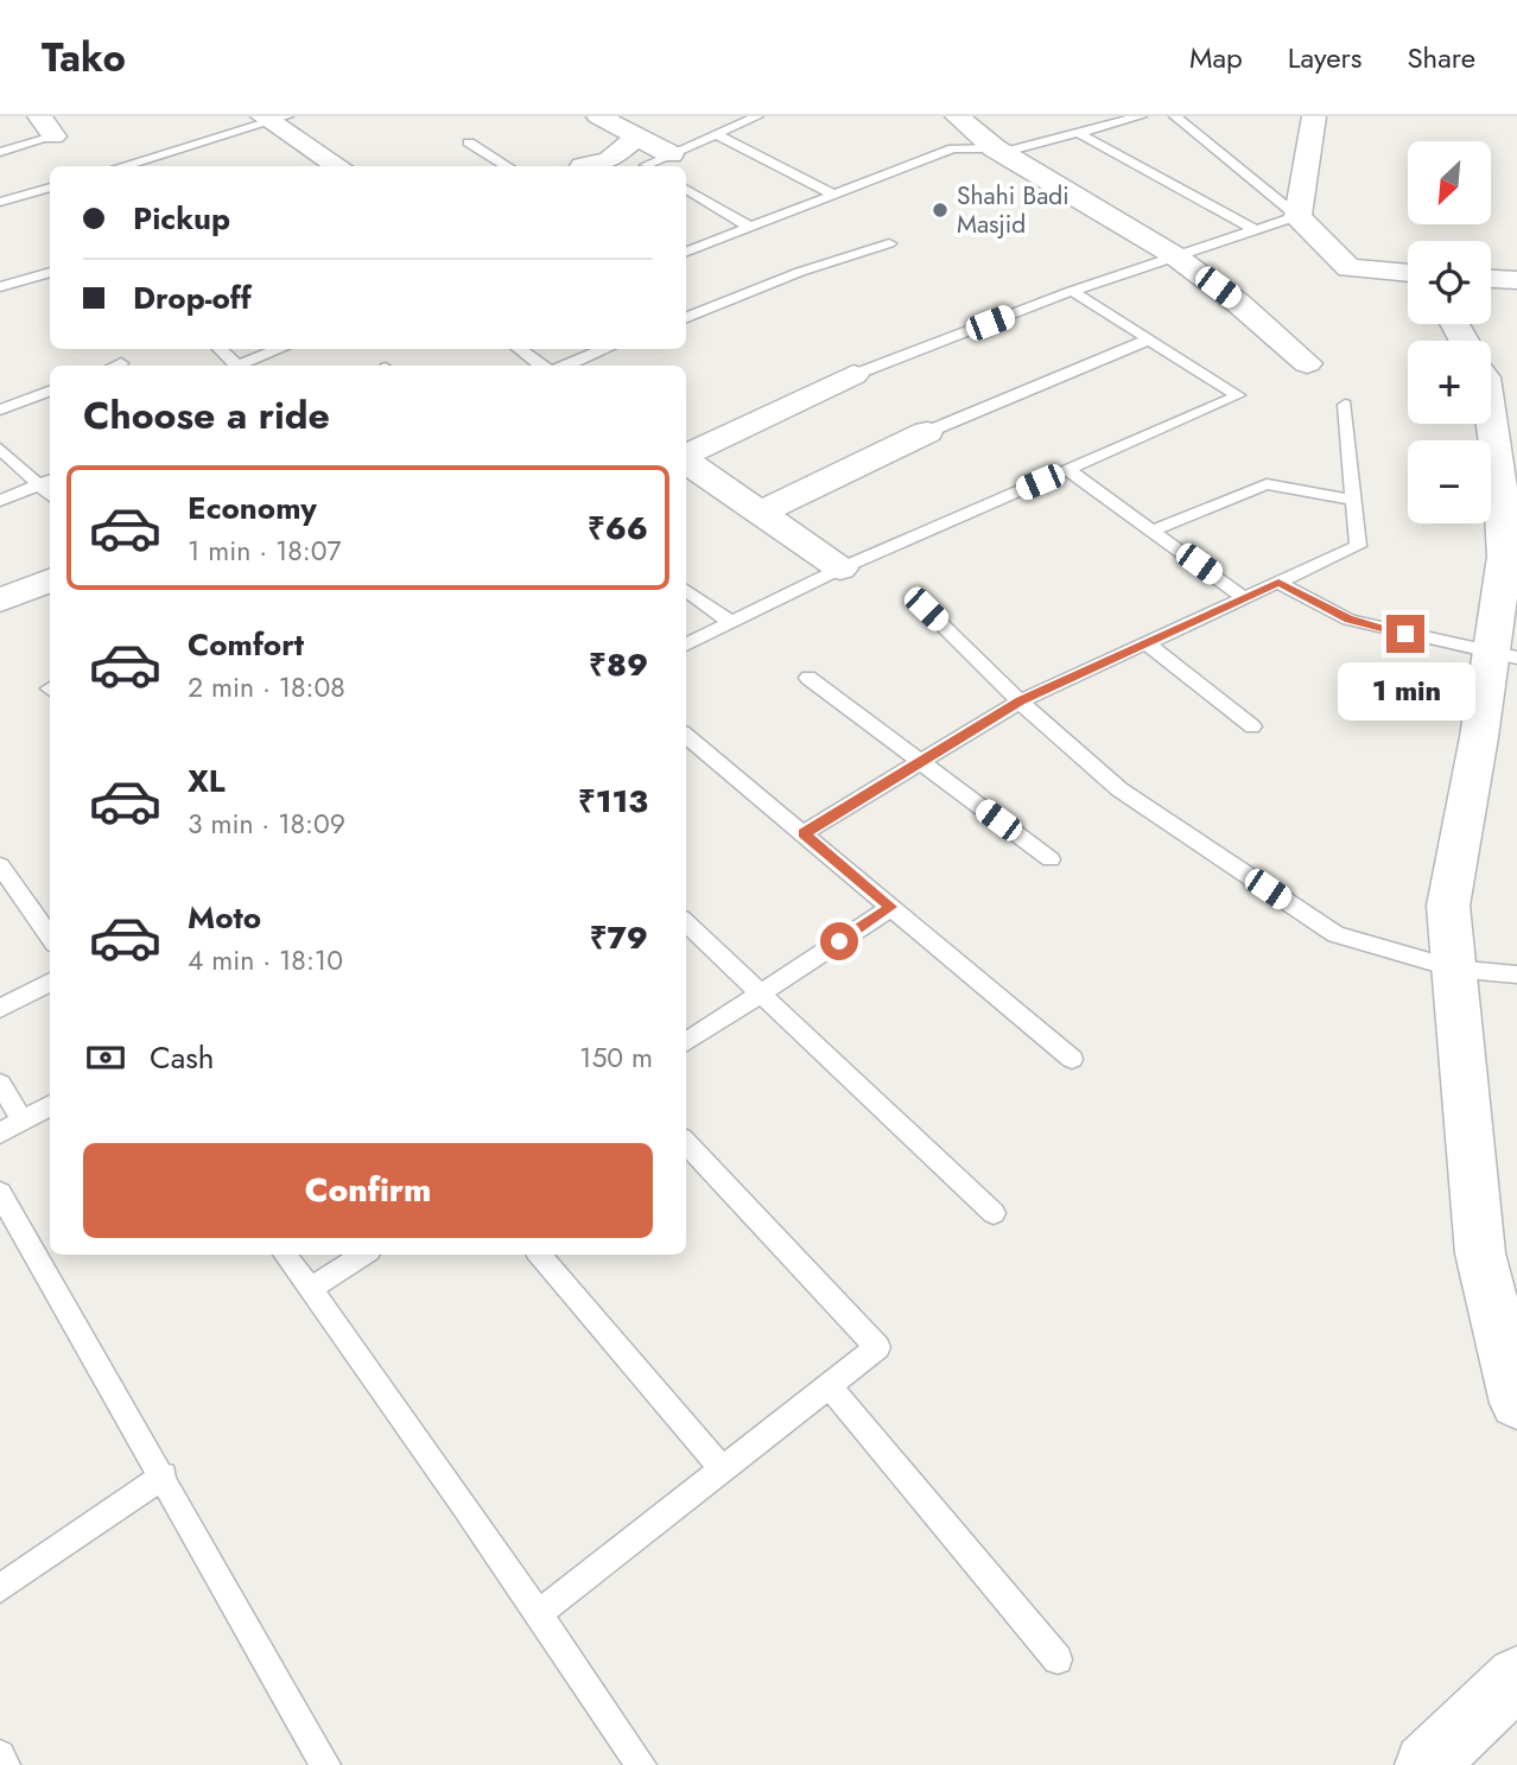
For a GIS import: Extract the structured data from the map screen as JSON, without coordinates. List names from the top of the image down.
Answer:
{
  "places": ["Shahi Badi Masjid"],
  "north": "bottom left",
  "page": {
    "header": "Tako",
    "nav": ["Map", "Layers", "Share"],
    "map_buttons": ["+", "−"],
    "banner": ["Pickup", "Drop-off"],
    "heading": "Choose a ride",
    "list": [
      {
        "name": "Economy",
        "note": "1 min · 18:07",
        "value": "₹66"
      },
      {
        "name": "Comfort",
        "note": "2 min · 18:08",
        "value": "₹89"
      },
      {
        "name": "XL",
        "note": "3 min · 18:09",
        "value": "₹113"
      },
      {
        "name": "Moto",
        "note": "4 min · 18:10",
        "value": "₹79"
      }
    ],
    "bubble": "1 min",
    "pay": ["Cash", "150 m"],
    "buttons": "Confirm"
  }
}
